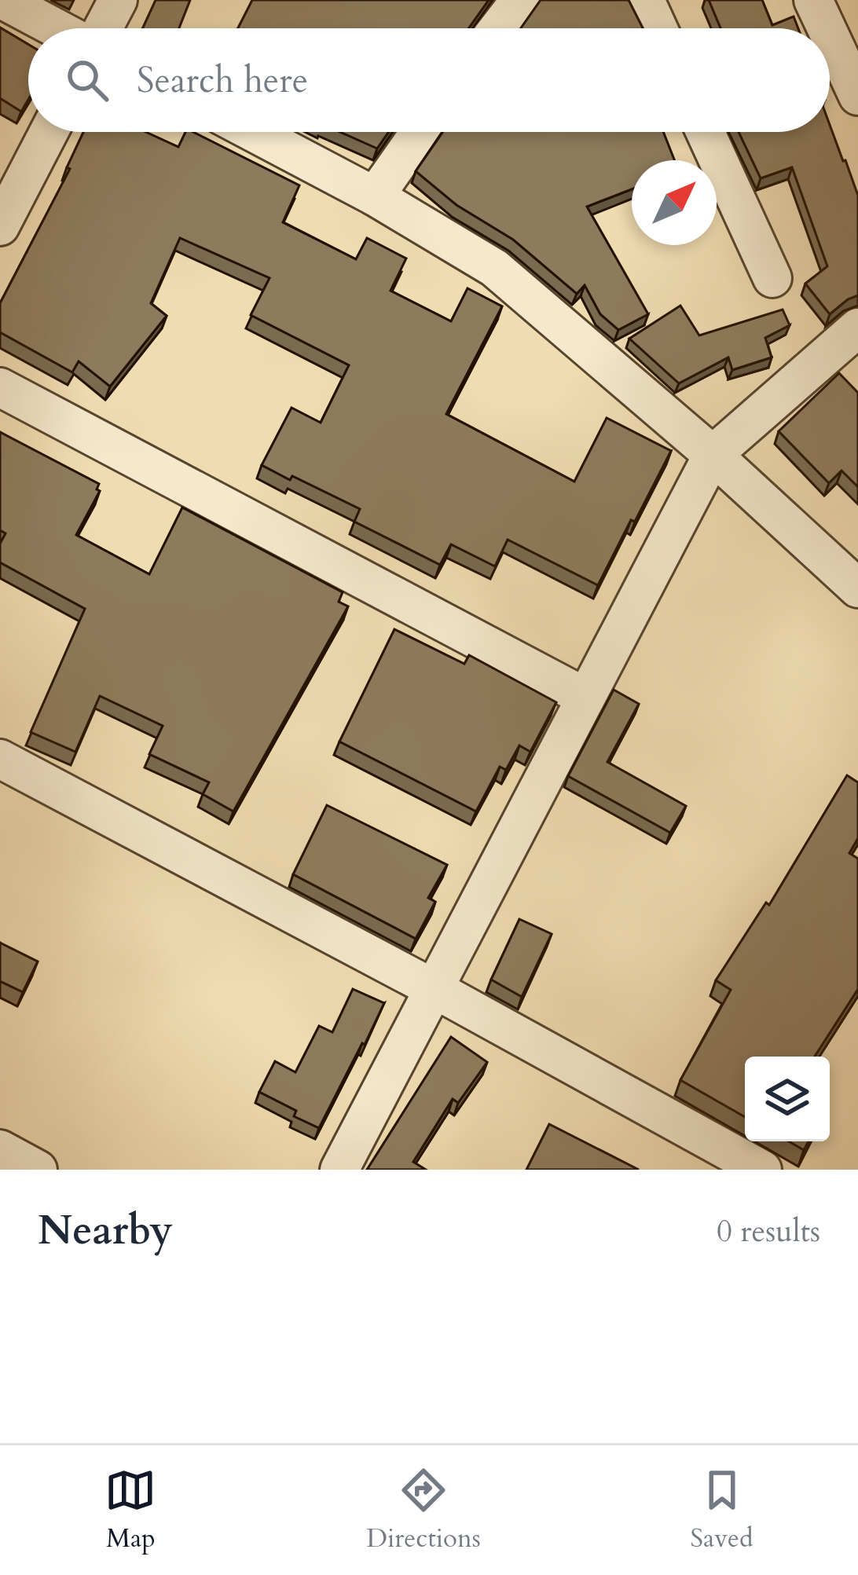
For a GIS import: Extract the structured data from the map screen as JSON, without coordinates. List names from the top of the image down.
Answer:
{
  "north": "top right",
  "page": {
    "search": "Search here",
    "heading": ["Nearby", "0 results"],
    "nav": ["Map", "Directions", "Saved"]
  }
}
